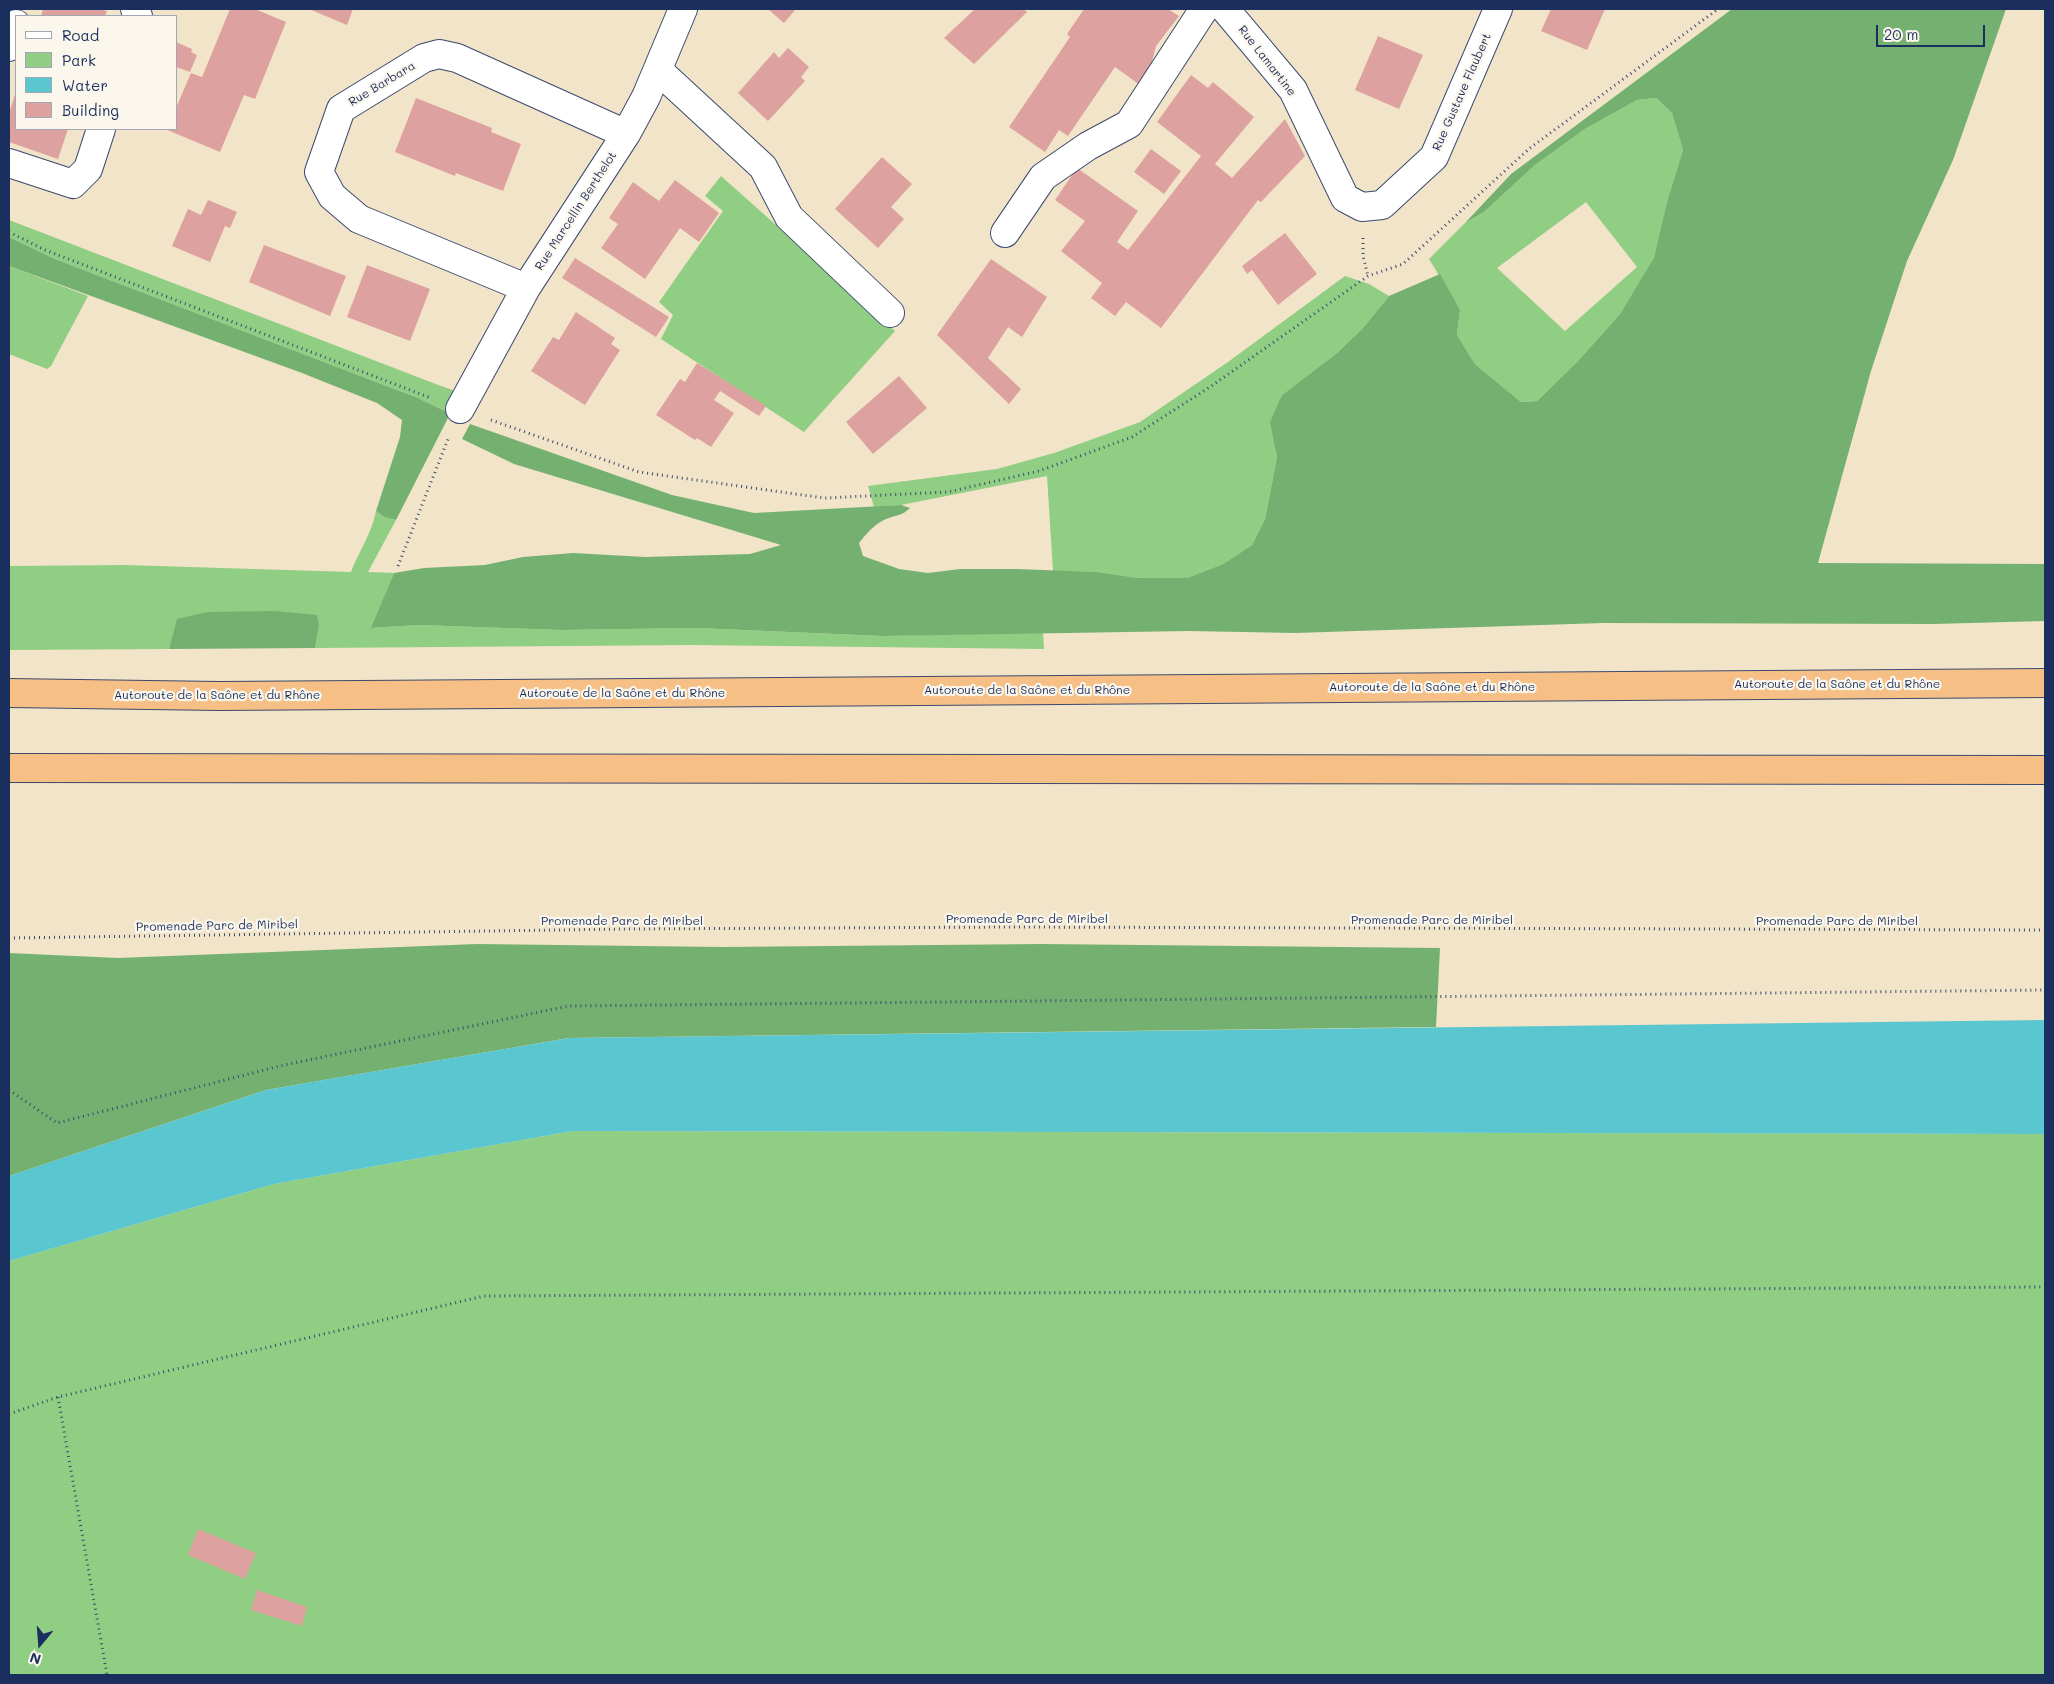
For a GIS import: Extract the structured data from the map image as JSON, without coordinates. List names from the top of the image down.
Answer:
{
  "streets": {
    "highway": ["Autoroute de la Saône et du Rhône"],
    "street": [
      "Rue Lamartine",
      "Rue Barbara",
      "Rue Gustave Flaubert",
      "Rue Marcellin Berthelot"
    ],
    "path": ["Promenade Parc de Miribel"]
  },
  "crossings": [
    ["Rue Lamartine", "Rue Gustave Flaubert"],
    ["Rue Barbara", "Rue Marcellin Berthelot"]
  ],
  "legend": [
    "Road",
    "Park",
    "Water",
    "Building"
  ],
  "scale_bar": "20 m",
  "north": "bottom"
}
